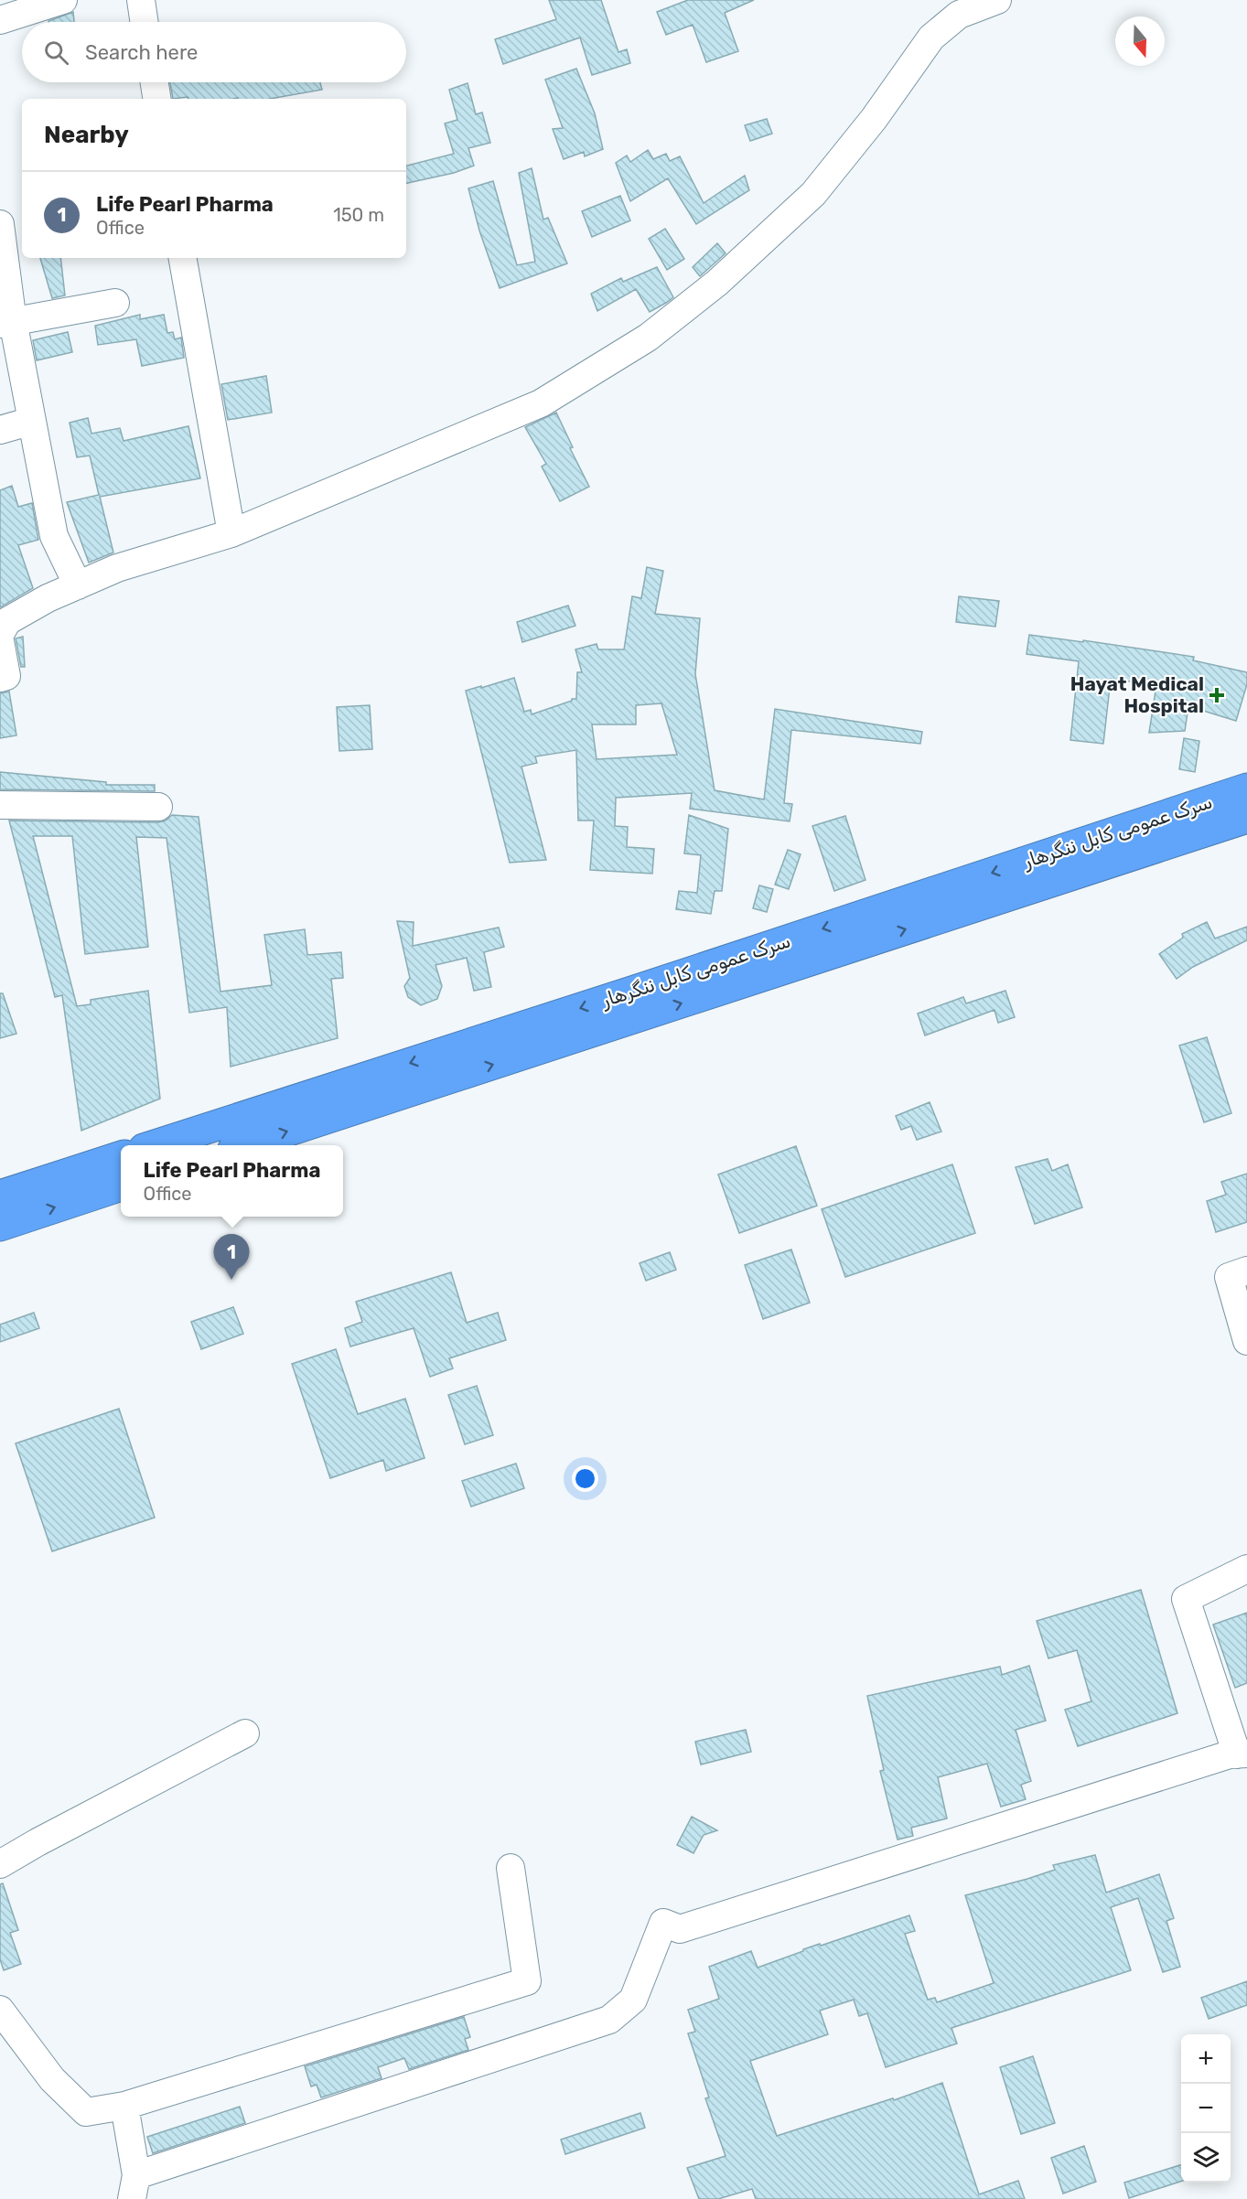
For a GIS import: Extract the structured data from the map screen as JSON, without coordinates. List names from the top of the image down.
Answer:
{
  "streets": {
    "highway": ["سرک عمومی کابل ننگرهار"]
  },
  "places": {
    "health": ["Hayat Medical Hospital"]
  },
  "north": "bottom",
  "page": {
    "search": "Search here",
    "heading": "Nearby",
    "list": [
      {
        "mark": "1",
        "name": "Life Pearl Pharma",
        "note": "Office",
        "value": "150 m"
      }
    ],
    "popup": ["Life Pearl Pharma", "Office"],
    "pins": "1",
    "map_buttons": ["+", "−"]
  }
}
